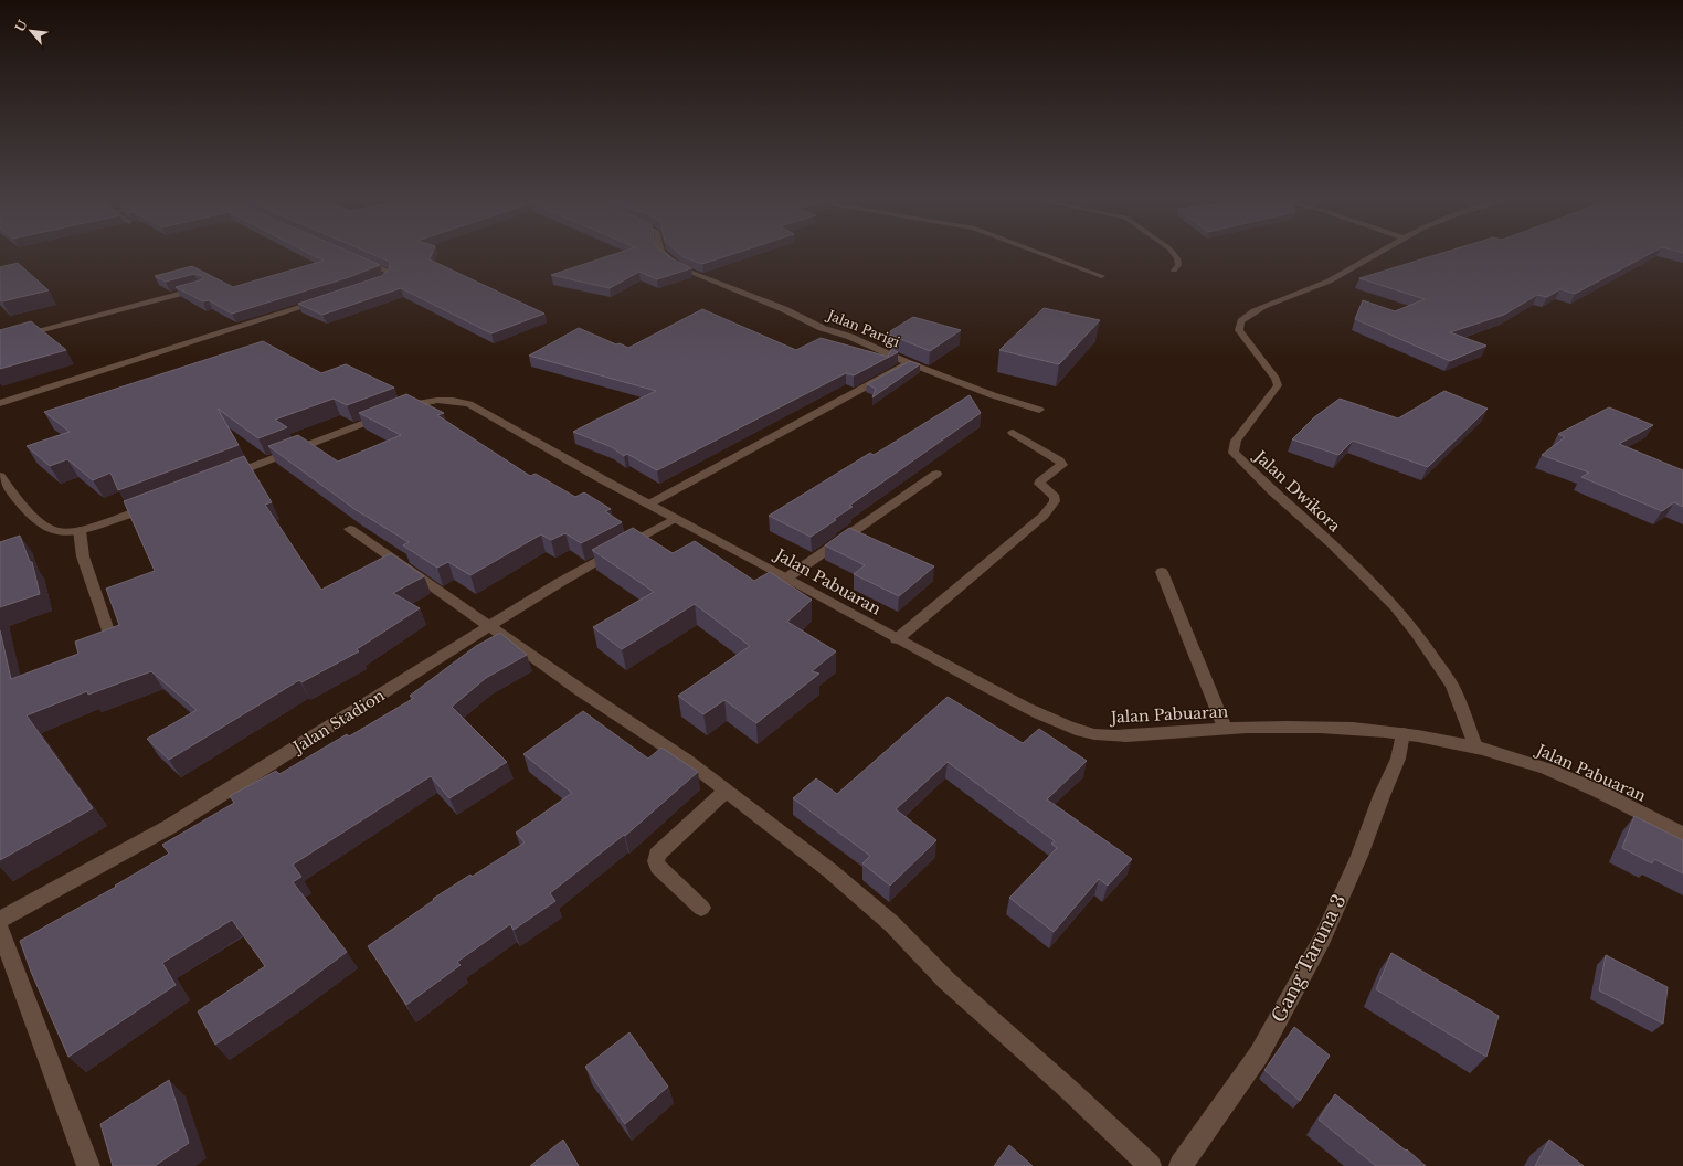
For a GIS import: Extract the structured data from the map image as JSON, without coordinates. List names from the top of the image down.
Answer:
{
  "streets": {
    "street": [
      "Jalan Parigi",
      "Jalan Dwikora",
      "Jalan Pabuaran",
      "Jalan Stadion",
      "Gang Taruna 3"
    ]
  },
  "crossings": [
    ["Jalan Parigi", "Jalan Pabuaran"],
    ["Jalan Dwikora", "Jalan Pabuaran"],
    ["Jalan Pabuaran", "Jalan Stadion"],
    ["Jalan Pabuaran", "Gang Taruna 3"]
  ],
  "north": "top left"
}
